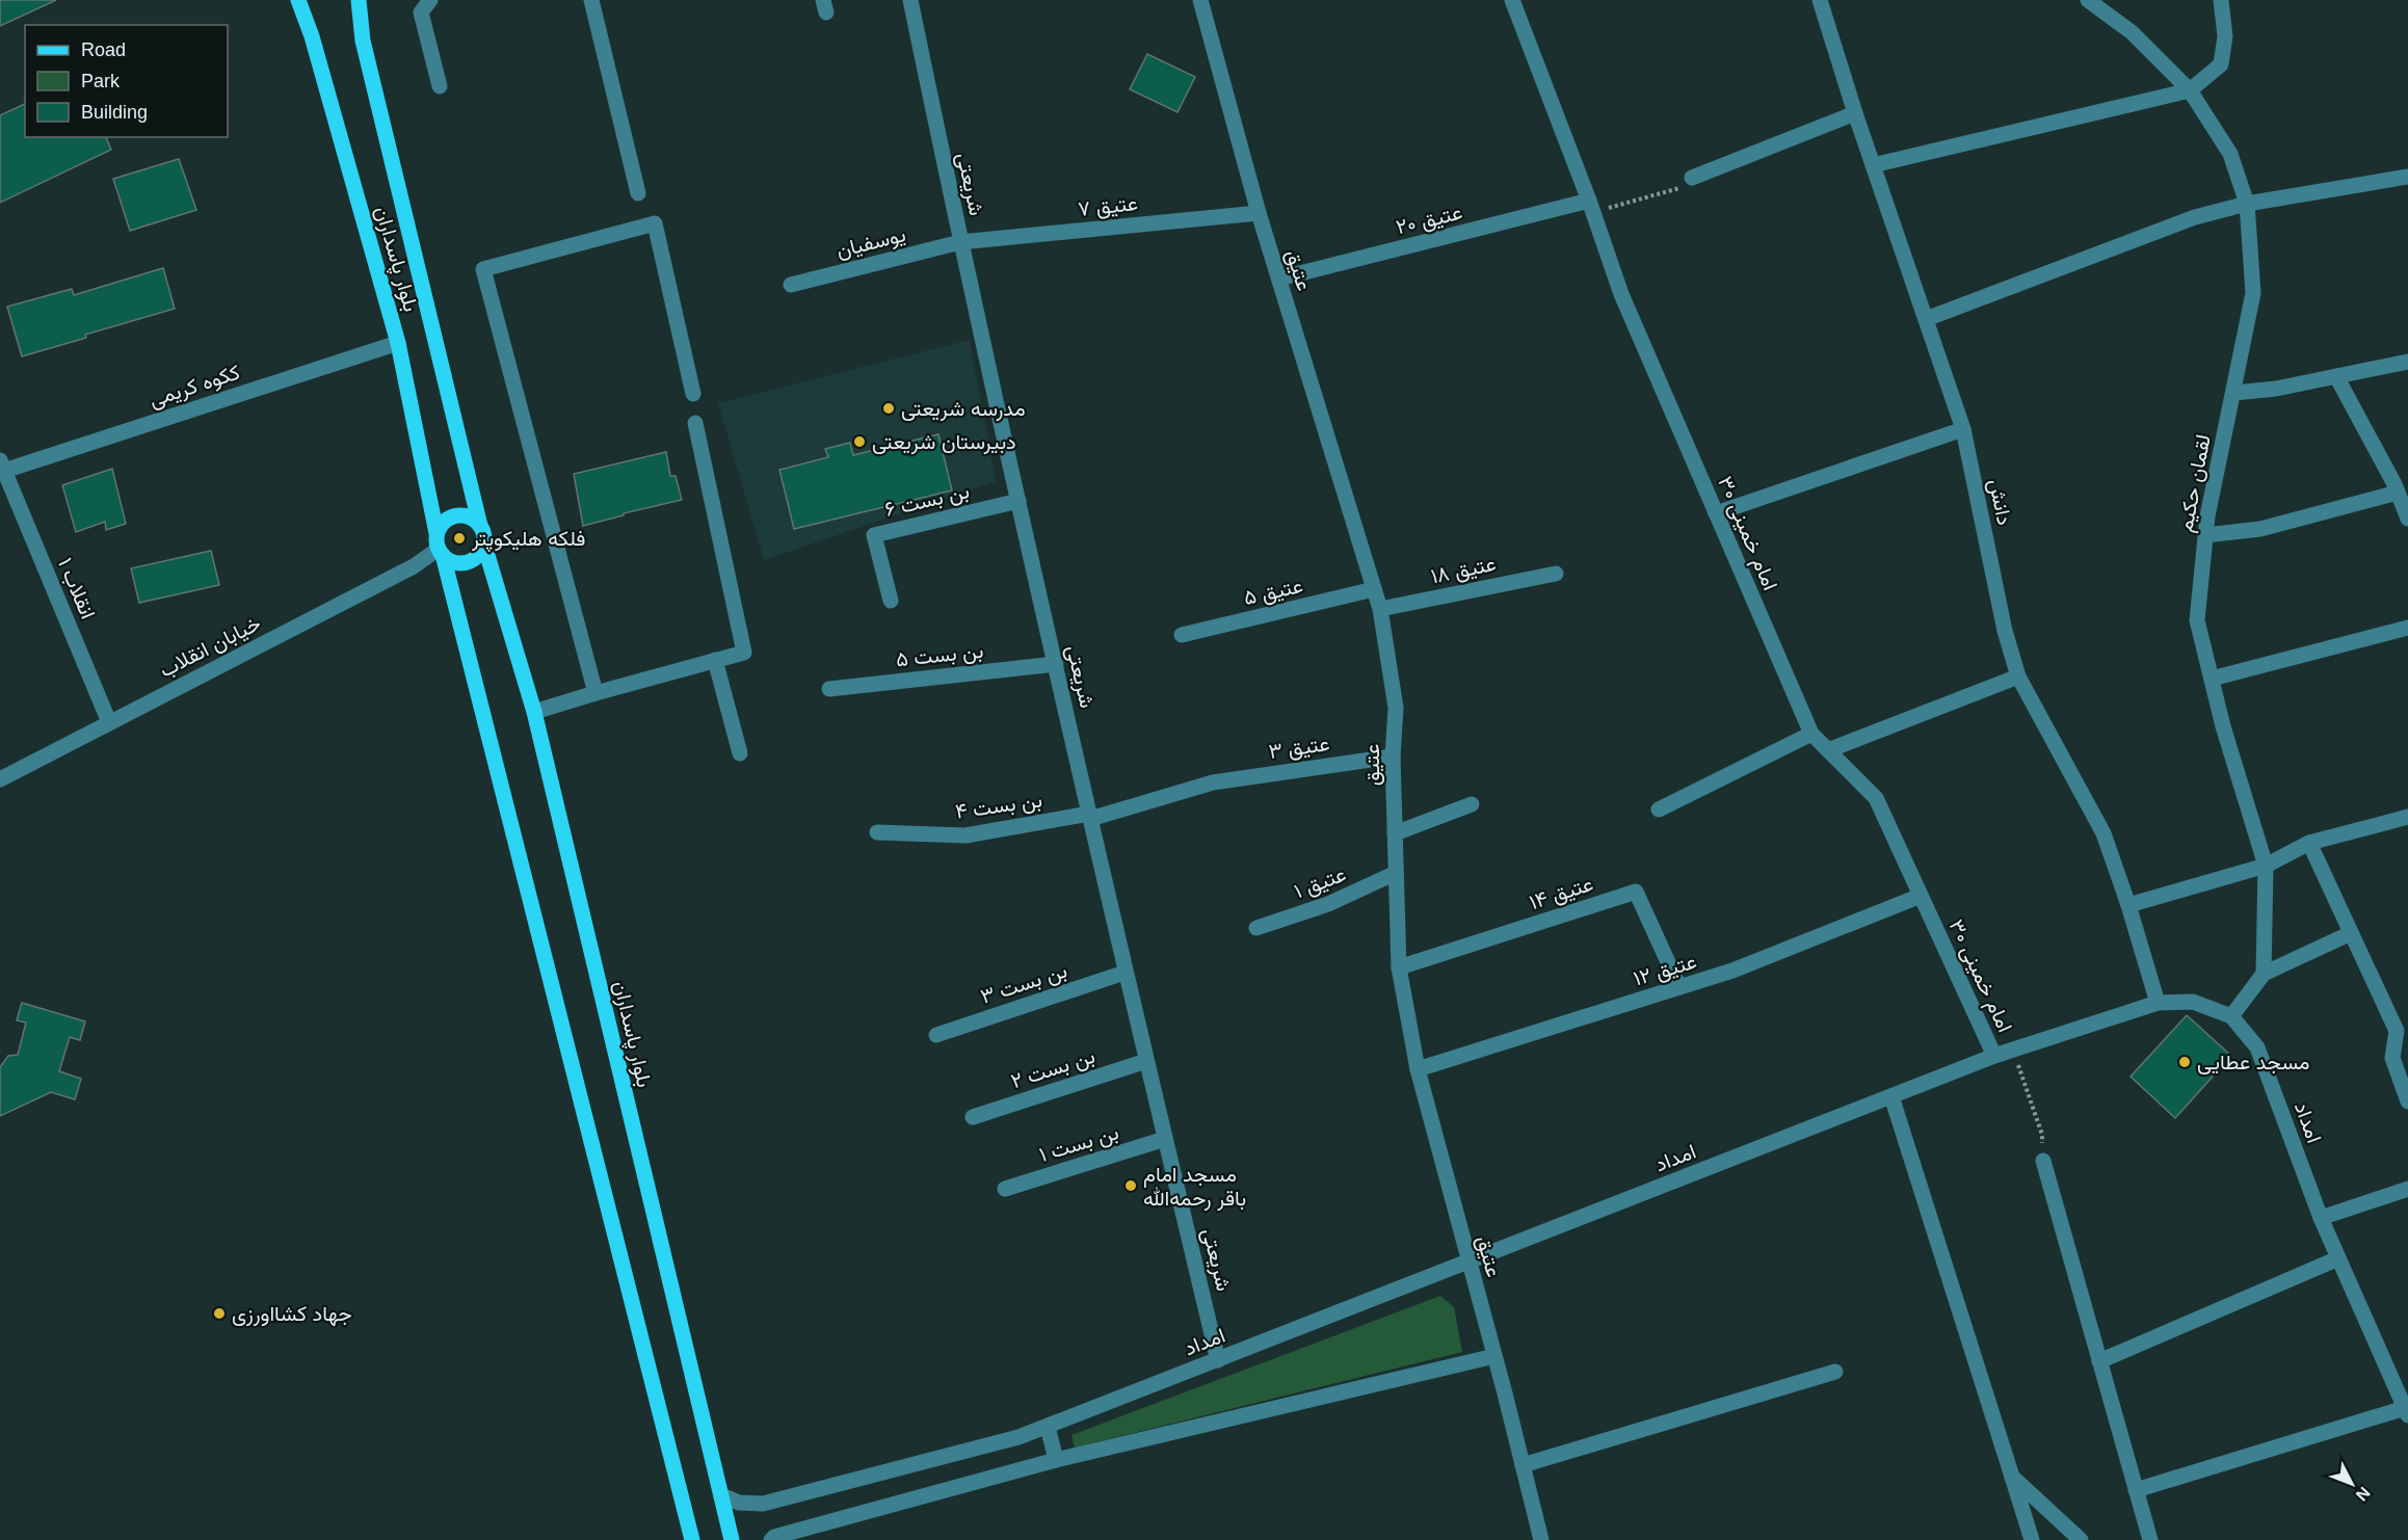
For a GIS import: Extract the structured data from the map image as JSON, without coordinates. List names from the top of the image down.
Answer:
{
  "streets": {
    "main road": ["بلوار پاسداران"],
    "street": [
      "شریعتی",
      "عتیق ۷",
      "عتیق ۲۰",
      "یوسفیان",
      "عتیق",
      "ککوه کریمی",
      "لقمان حکیم",
      "بن بست ۶",
      "دانش",
      "امام خمینی ۳۰",
      "عتیق ۱۸",
      "انقلاب ۱",
      "عتیق ۵",
      "خیابان انقلاب",
      "بن بست ۵",
      "عتیق ۳",
      "بن بست ۴",
      "عتیق ۱",
      "عتیق ۱۴",
      "عتیق ۱۲",
      "بن بست ۳",
      "بن بست ۲",
      "امداد",
      "بن بست ۱"
    ]
  },
  "crossings": [
    ["شریعتی", "عتیق ۷"],
    ["شریعتی", "یوسفیان"],
    ["شریعتی", "بن بست ۶"],
    ["شریعتی", "بن بست ۵"],
    ["شریعتی", "عتیق ۳"],
    ["شریعتی", "بن بست ۴"],
    ["شریعتی", "بن بست ۳"],
    ["شریعتی", "بن بست ۲"],
    ["شریعتی", "امداد"],
    ["شریعتی", "بن بست ۱"],
    ["عتیق ۷", "یوسفیان"],
    ["عتیق ۷", "عتیق"],
    ["عتیق ۲۰", "عتیق"],
    ["عتیق ۲۰", "امام خمینی ۳۰"],
    ["بلوار پاسداران", "ککوه کریمی"],
    ["بلوار پاسداران", "خیابان انقلاب"],
    ["بلوار پاسداران", "امداد"],
    ["عتیق", "عتیق ۱۸"],
    ["عتیق", "عتیق ۵"],
    ["عتیق", "عتیق ۳"],
    ["عتیق", "عتیق ۱"],
    ["عتیق", "عتیق ۱۴"],
    ["عتیق", "عتیق ۱۲"],
    ["عتیق", "امداد"],
    ["ککوه کریمی", "انقلاب ۱"],
    ["دانش", "امداد"],
    ["امام خمینی ۳۰", "عتیق ۱۲"],
    ["امام خمینی ۳۰", "امداد"],
    ["انقلاب ۱", "خیابان انقلاب"],
    ["عتیق ۳", "بن بست ۴"],
    ["عتیق ۱۴", "عتیق ۱۲"]
  ],
  "places": [
    "مدرسه شریعتی",
    "دبیرستان شریعتی",
    "فلکه هلیکوپتر",
    "مسجد عطایی",
    "مسجد امام باقر رحمه‌الله",
    "جهاد کشااورزی"
  ],
  "legend": ["Road", "Park", "Building"],
  "north": "bottom right"
}
